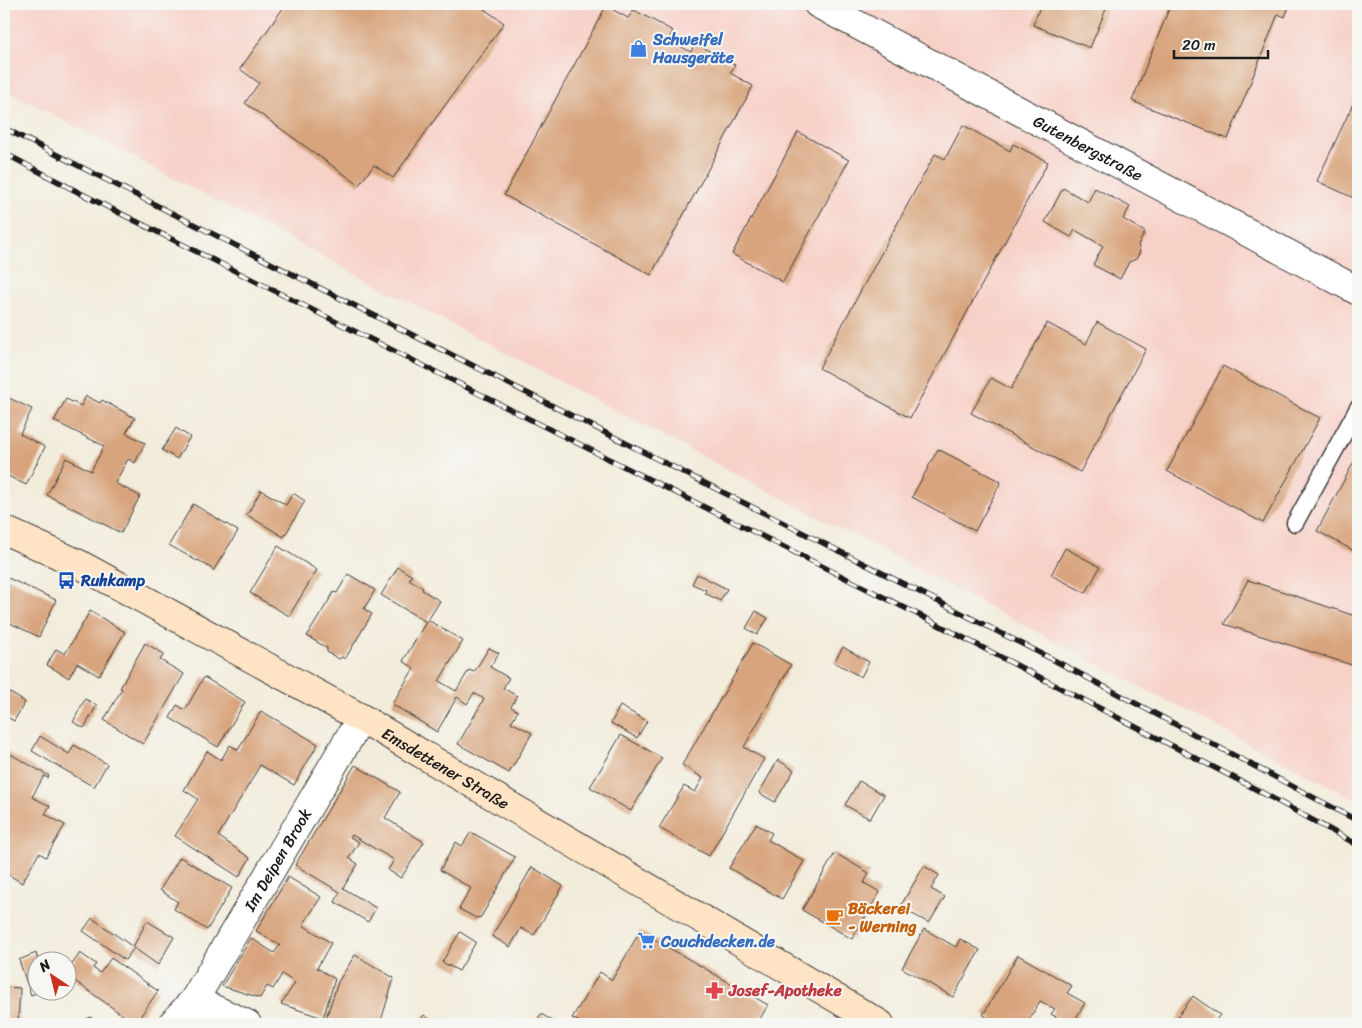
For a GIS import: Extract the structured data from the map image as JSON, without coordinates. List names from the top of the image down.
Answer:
{
  "streets": {
    "street": ["Gutenbergstraße", "Emsdettener Straße", "Im Deipen Brook"]
  },
  "crossings": [
    ["Emsdettener Straße", "Im Deipen Brook"]
  ],
  "places": {
    "shop": ["Schweifel Hausgeräte"],
    "bus stop": ["Ruhkamp"],
    "cafe": ["Bäckerei - Werning"],
    "supermarket": ["Couchdecken.de"],
    "pharmacy": ["Josef-Apotheke"]
  },
  "scale_bar": "20 m",
  "north": "top left"
}
